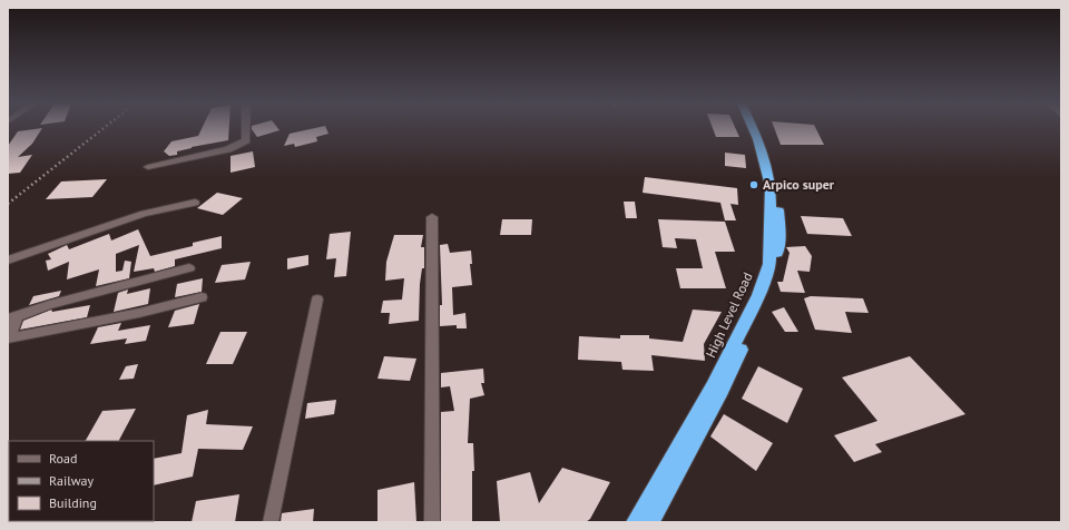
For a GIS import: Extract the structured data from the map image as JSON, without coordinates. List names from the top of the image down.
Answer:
{
  "streets": {
    "highway": ["High Level Road"]
  },
  "places": ["Arpico super"],
  "legend": ["Road", "Railway", "Building"]
}
